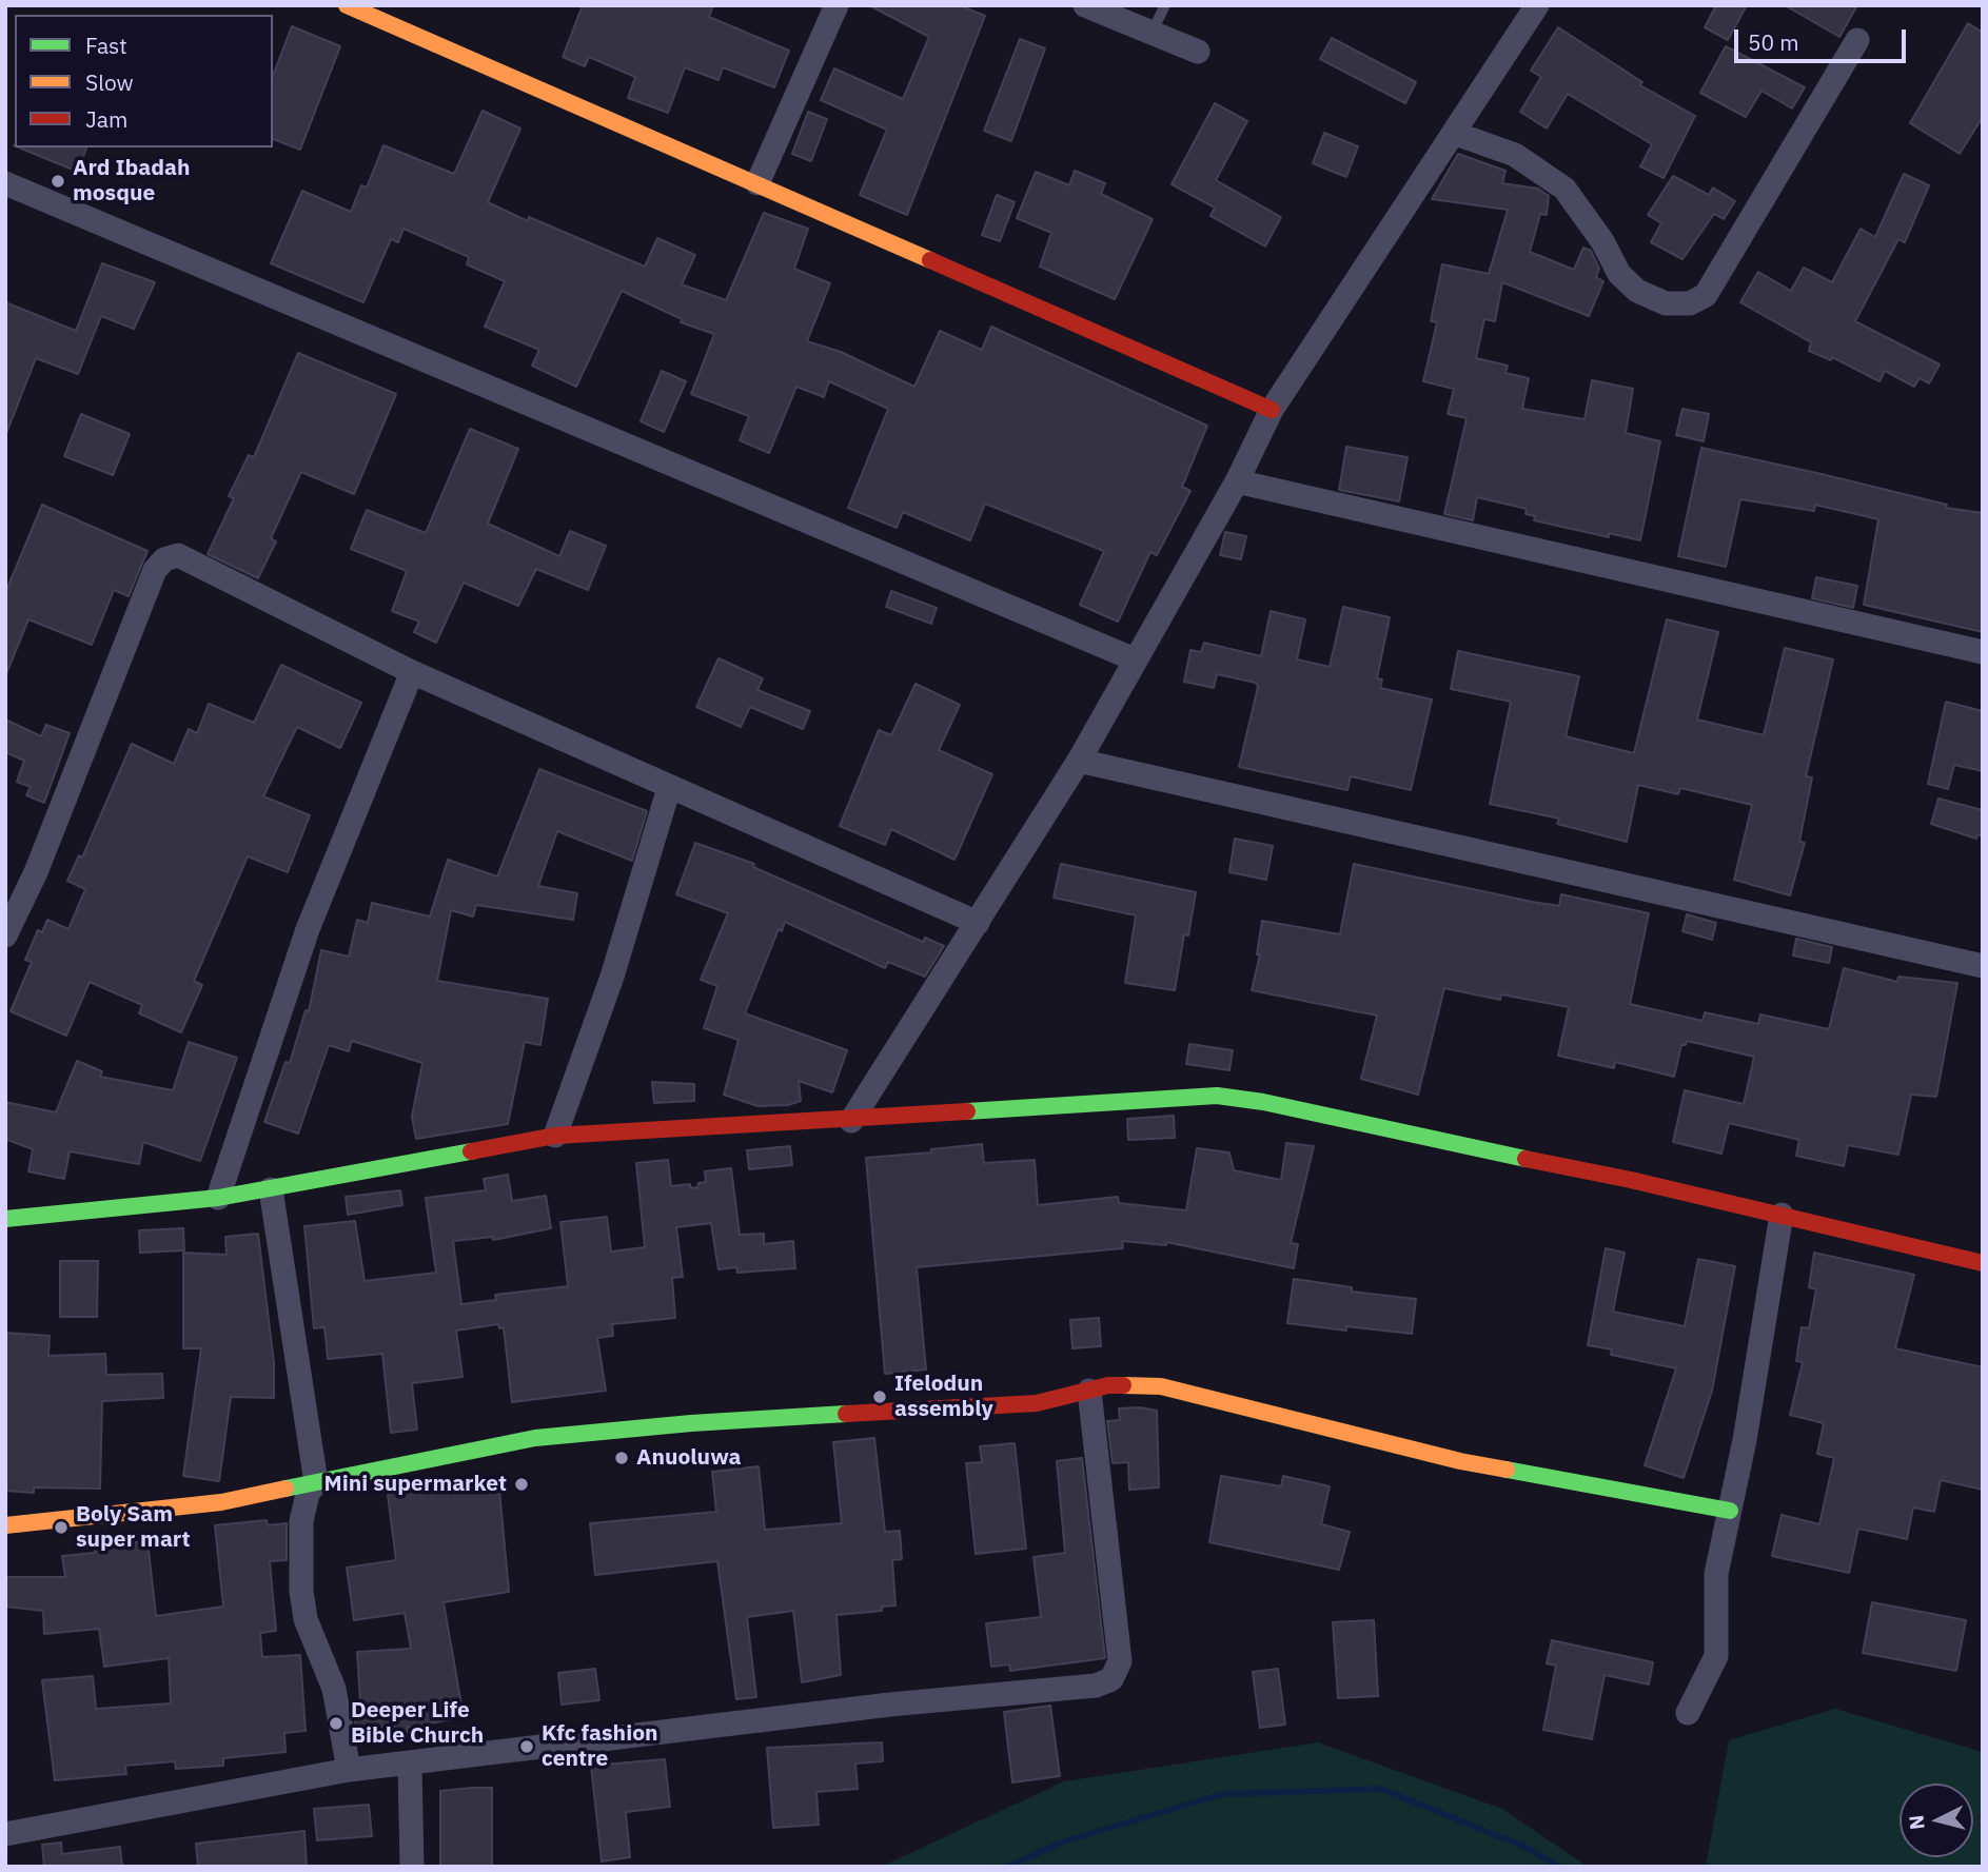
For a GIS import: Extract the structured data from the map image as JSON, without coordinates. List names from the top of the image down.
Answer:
{
  "places": [
    "Ard Ibadah mosque",
    "Ifelodun assembly",
    "Anuoluwa",
    "Mini supermarket",
    "Boly Sam super mart",
    "Deeper Life Bible Church",
    "Kfc fashion centre"
  ],
  "legend": ["Fast", "Slow", "Jam"],
  "scale_bar": "50 m",
  "north": "left"
}
